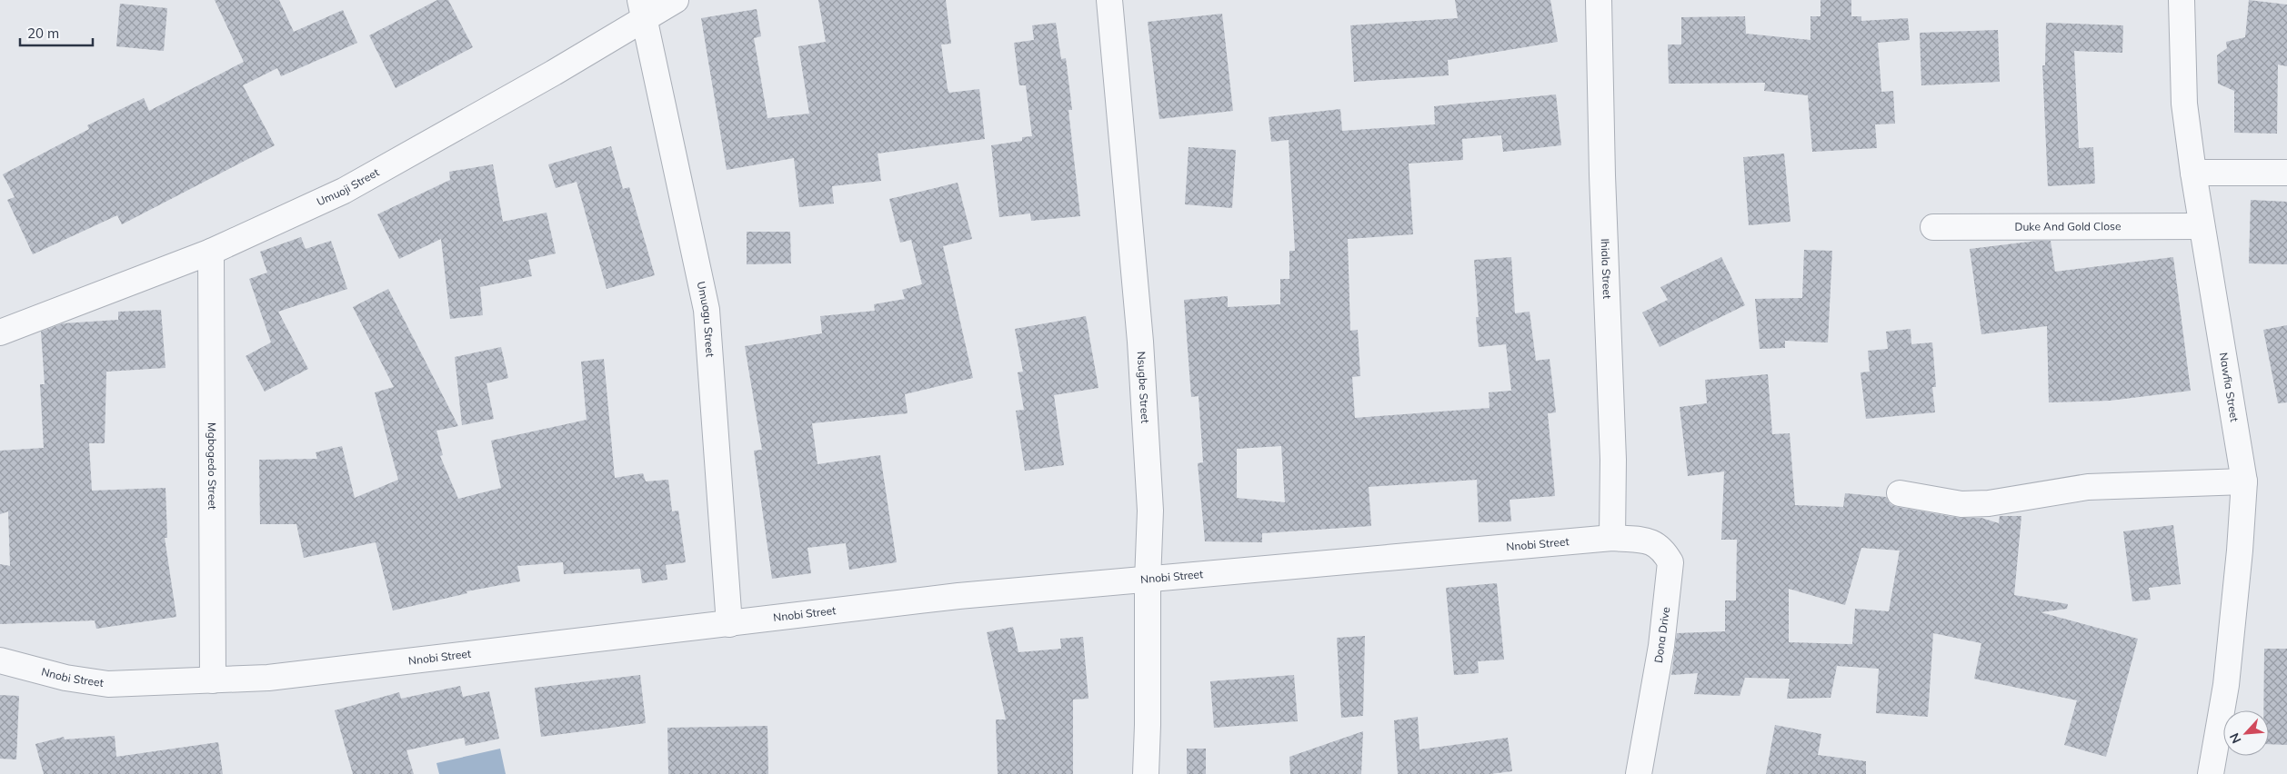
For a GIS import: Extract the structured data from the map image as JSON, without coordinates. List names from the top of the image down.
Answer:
{
  "streets": {
    "street": [
      "Umuoji Street",
      "Duke And Gold Close",
      "Ihiala Street",
      "Umuagu Street",
      "Nsugbe Street",
      "Nawfia Street",
      "Mgbogedo Street",
      "Nnobi Street",
      "Dona Drive"
    ]
  },
  "crossings": [
    ["Umuoji Street", "Umuagu Street"],
    ["Umuoji Street", "Mgbogedo Street"],
    ["Duke And Gold Close", "Nawfia Street"],
    ["Ihiala Street", "Nnobi Street"],
    ["Ihiala Street", "Dona Drive"],
    ["Umuagu Street", "Nnobi Street"],
    ["Nsugbe Street", "Nnobi Street"],
    ["Mgbogedo Street", "Nnobi Street"],
    ["Nnobi Street", "Dona Drive"]
  ],
  "scale_bar": "20 m",
  "north": "bottom left"
}
